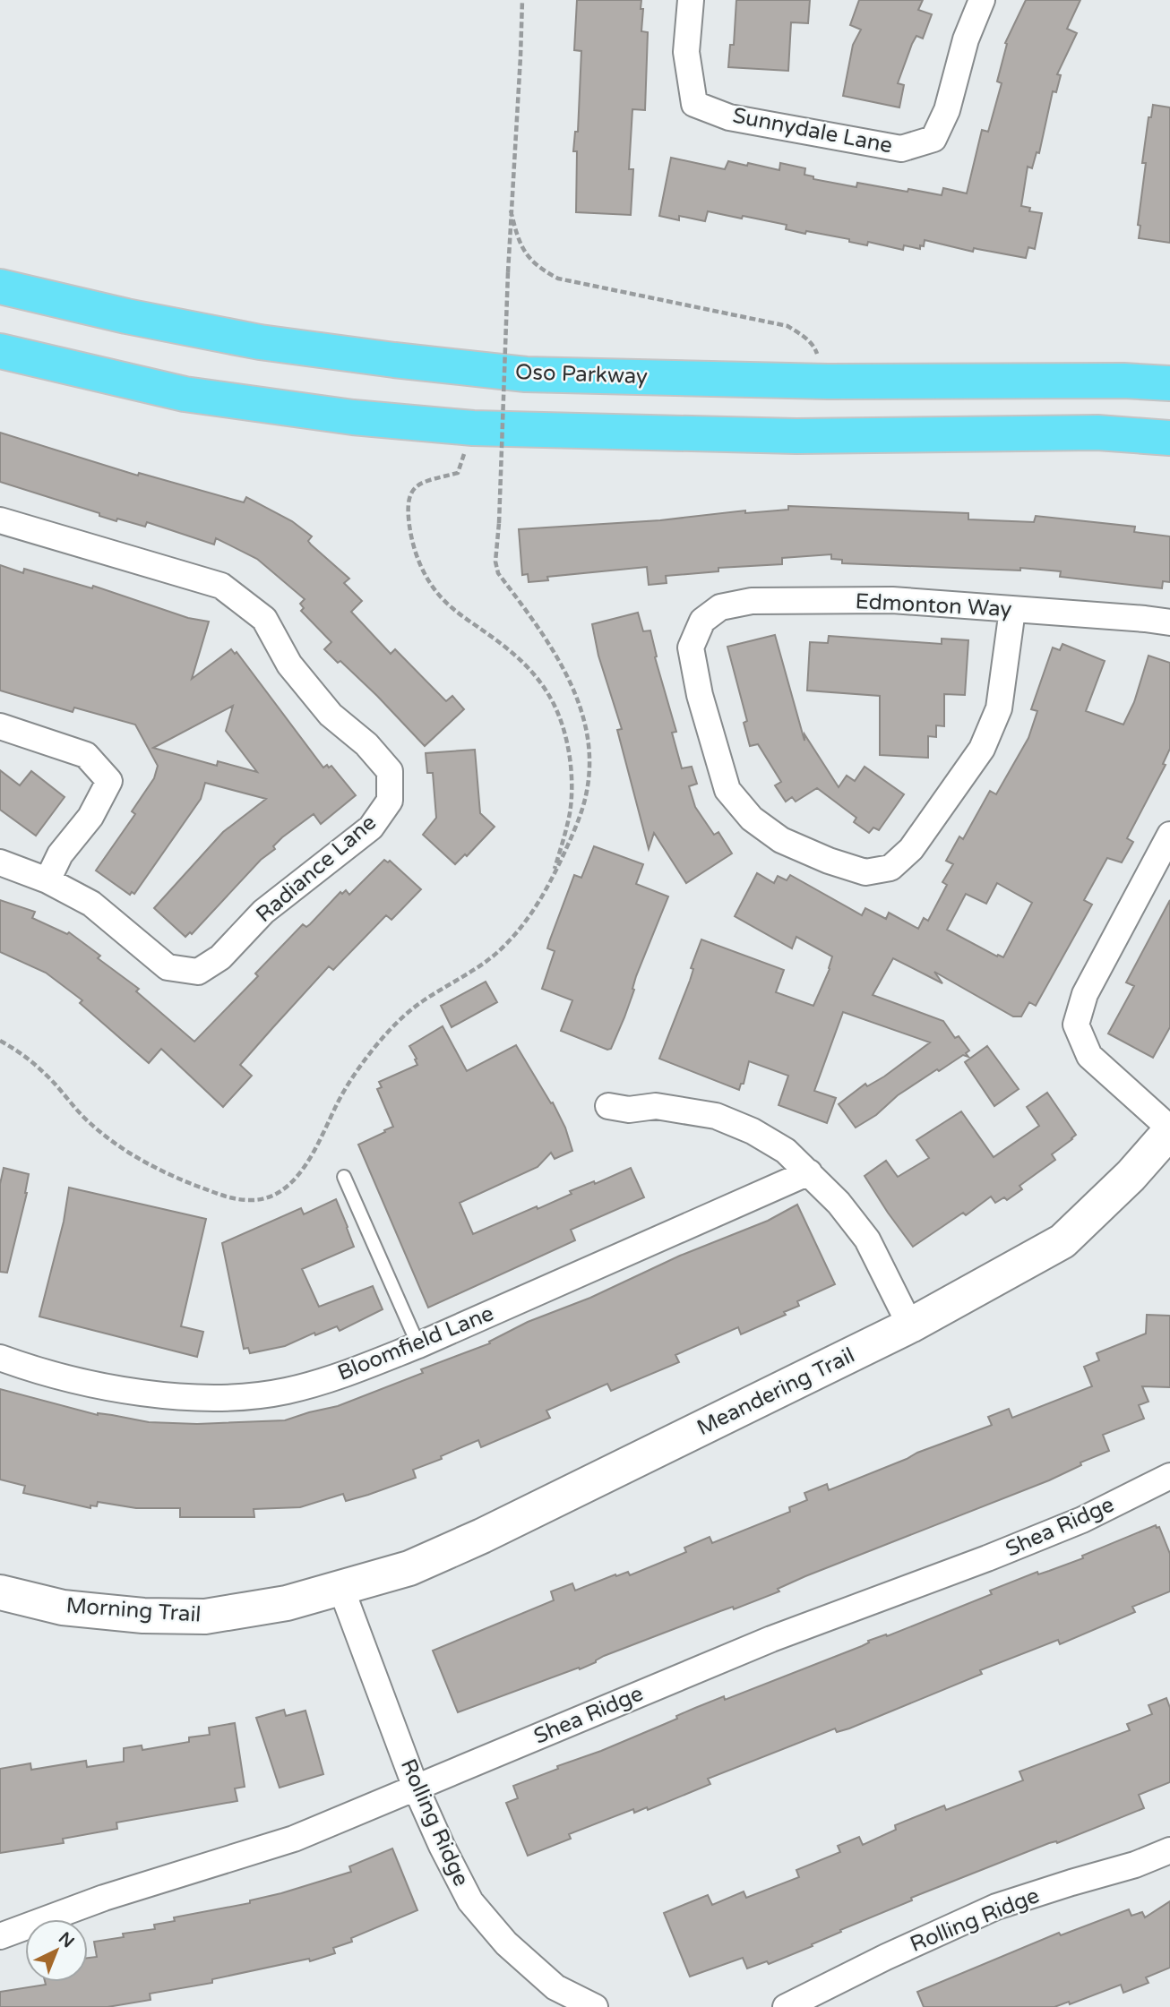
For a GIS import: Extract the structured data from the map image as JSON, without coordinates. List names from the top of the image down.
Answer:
{
  "streets": {
    "main road": ["Oso Parkway"],
    "street": [
      "Sunnydale Lane",
      "Edmonton Way",
      "Radiance Lane",
      "Bloomfield Lane",
      "Meandering Trail",
      "Shea Ridge",
      "Morning Trail",
      "Rolling Ridge"
    ]
  },
  "crossings": [
    ["Meandering Trail", "Morning Trail"],
    ["Meandering Trail", "Rolling Ridge"],
    ["Shea Ridge", "Rolling Ridge"],
    ["Morning Trail", "Rolling Ridge"]
  ],
  "north": "top right"
}
